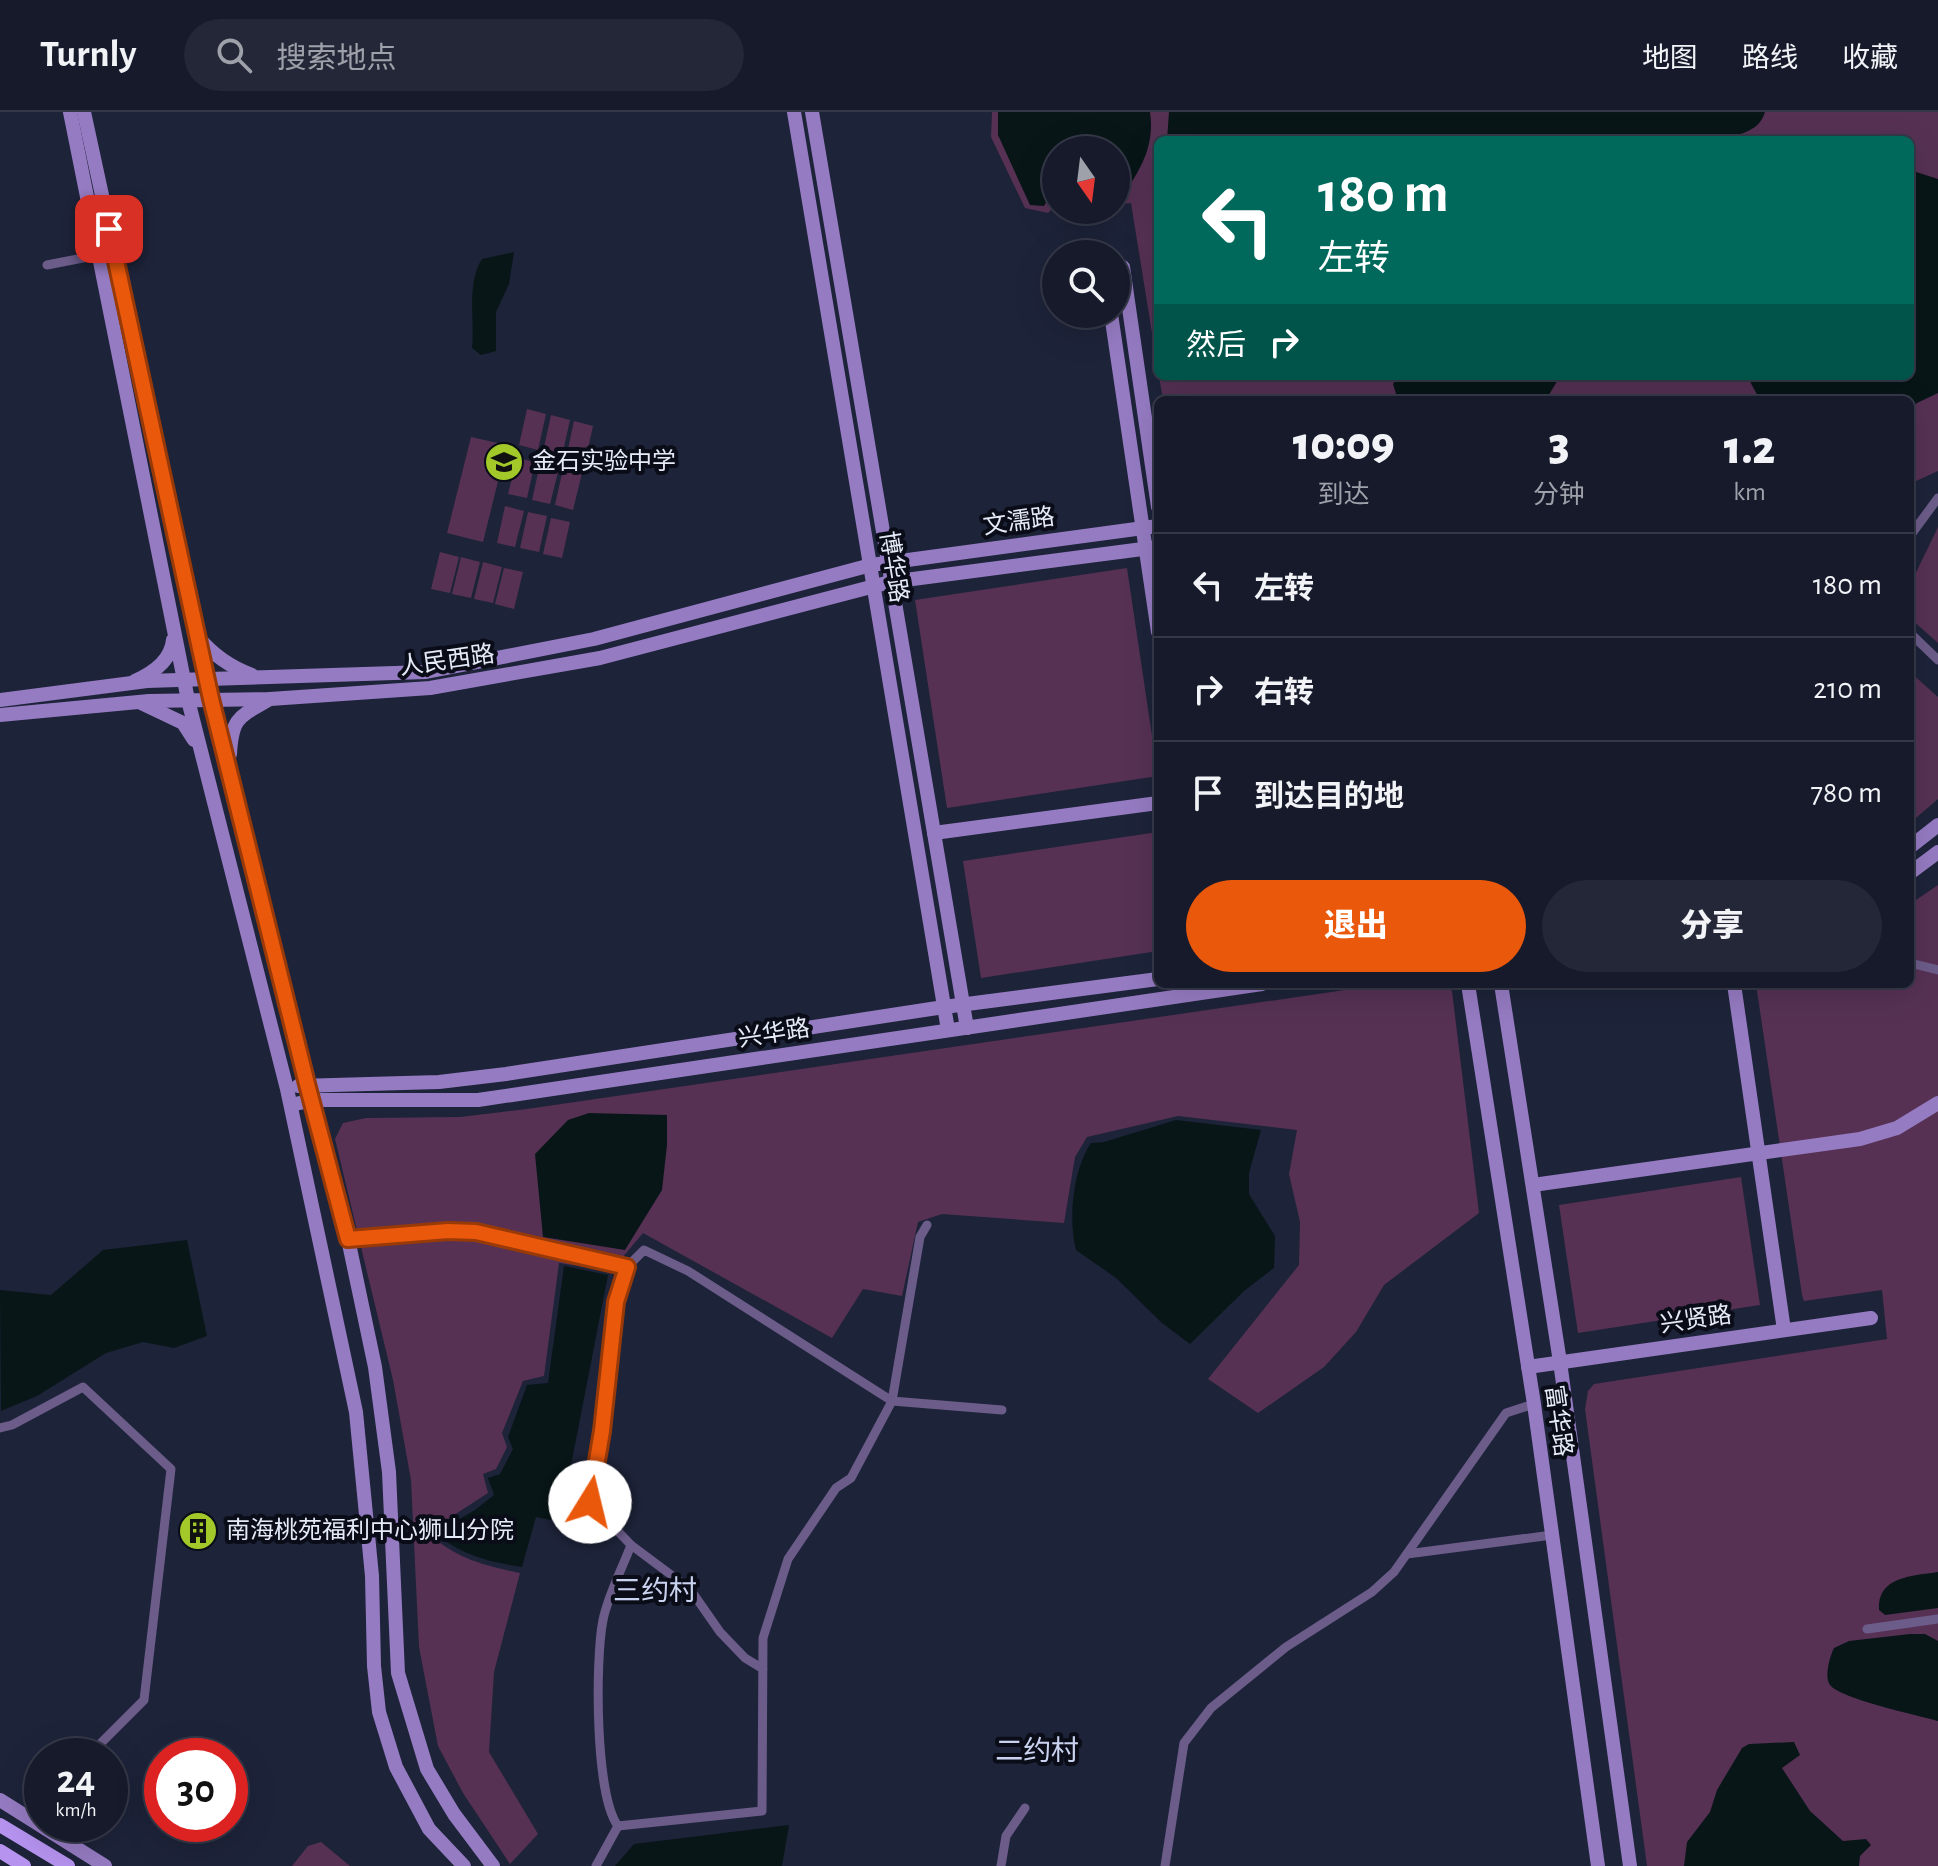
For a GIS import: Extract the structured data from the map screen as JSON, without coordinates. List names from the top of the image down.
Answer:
{
  "streets": {
    "street": [
      "文濡路",
      "博华路",
      "人民西路",
      "兴华路",
      "兴贤路",
      "富华路"
    ]
  },
  "crossings": [
    ["文濡路", "博华路"],
    ["文濡路", "人民西路"],
    ["博华路", "人民西路"],
    ["博华路", "兴华路"],
    ["兴贤路", "富华路"]
  ],
  "districts": ["三约村", "二约村"],
  "places": {
    "school or university": ["金石实验中学"],
    "building": ["南海桃苑福利中心狮山分院"]
  },
  "north": "bottom",
  "page": {
    "header": "Turnly",
    "search": "搜索地点",
    "nav": ["地图", "路线", "收藏"],
    "turn": ["180 m", "左转"],
    "then": "然后",
    "eta": [
      "10:09",
      "到达",
      "3",
      "分钟",
      "1.2",
      "km"
    ],
    "list": [
      {
        "name": "左转",
        "value": "180 m"
      },
      {
        "name": "右转",
        "value": "210 m"
      },
      {
        "name": "到达目的地",
        "value": "780 m"
      }
    ],
    "buttons": ["退出", "分享"],
    "speed": "24 km/h",
    "limit": "30"
  }
}
